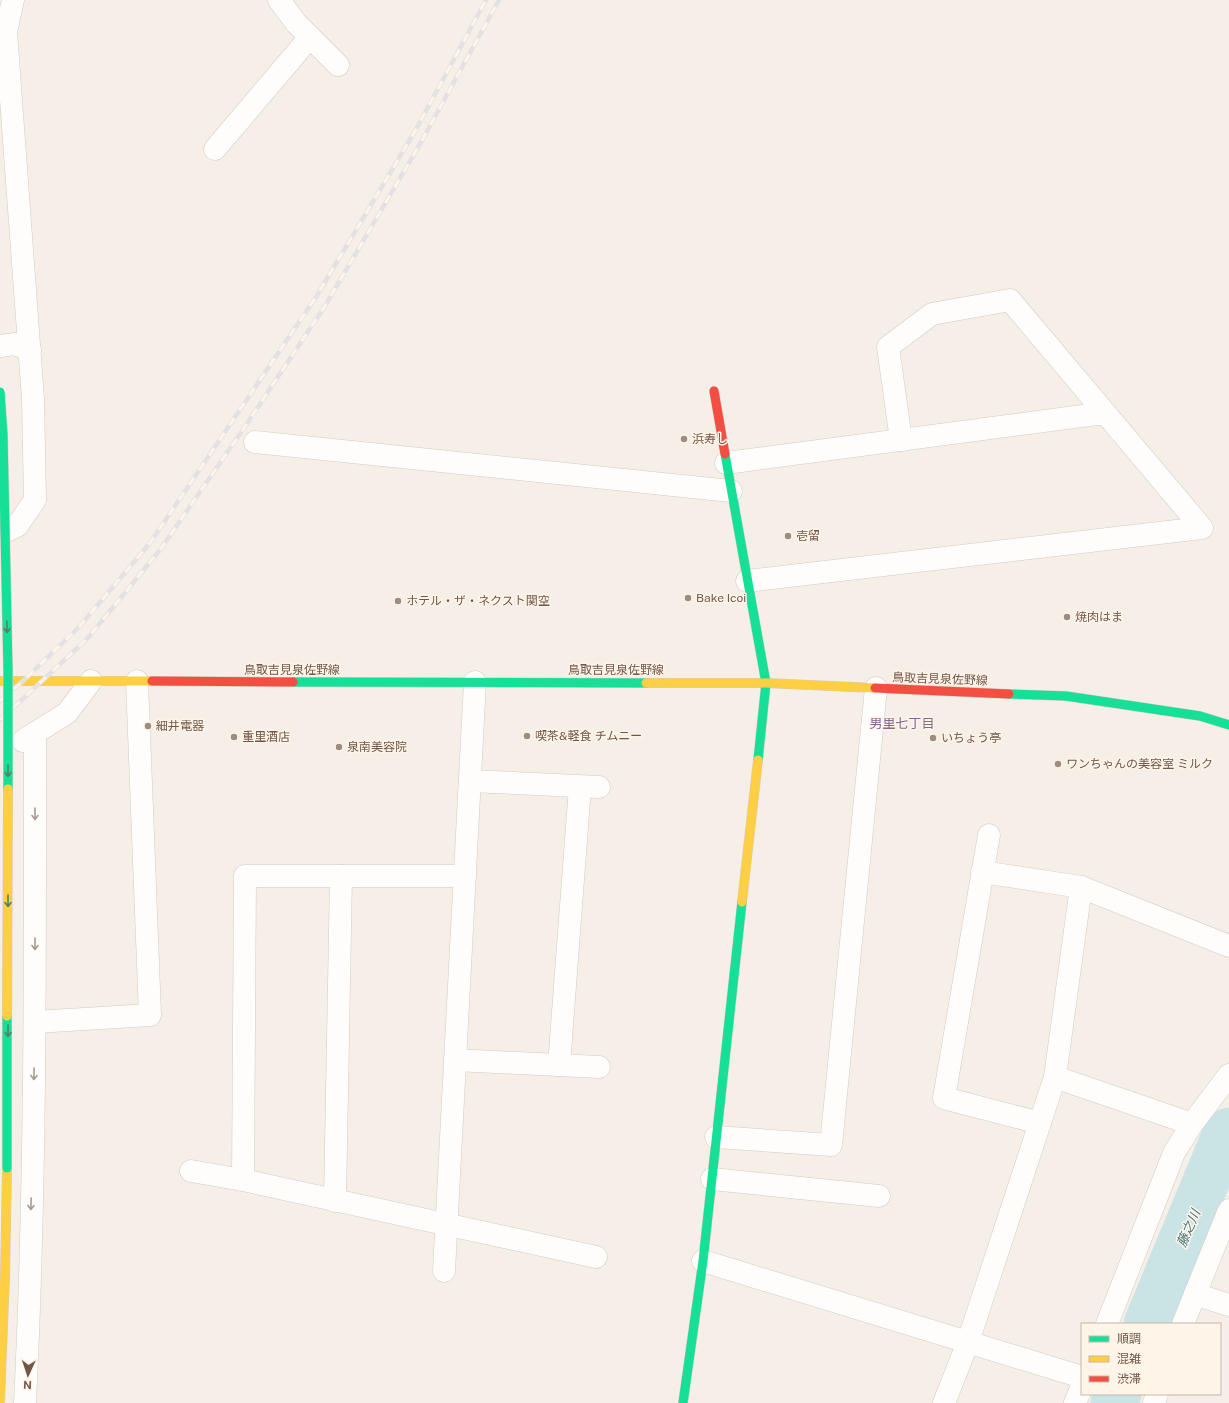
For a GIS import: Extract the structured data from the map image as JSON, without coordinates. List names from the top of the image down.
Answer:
{
  "streets": {
    "main road": ["鳥取吉見泉佐野線"]
  },
  "districts": ["男里七丁目"],
  "water": ["藤之川"],
  "places": [
    "浜寿し",
    "壱留",
    "Bake Icoi",
    "ホテル・ザ・ネクスト関空",
    "焼肉はま",
    "細井電器",
    "喫茶&軽食 チムニー",
    "重里酒店",
    "いちょう亭",
    "泉南美容院",
    "ワンちゃんの美容室 ミルク"
  ],
  "legend": ["順調", "混雑", "渋滞"],
  "north": "bottom"
}
